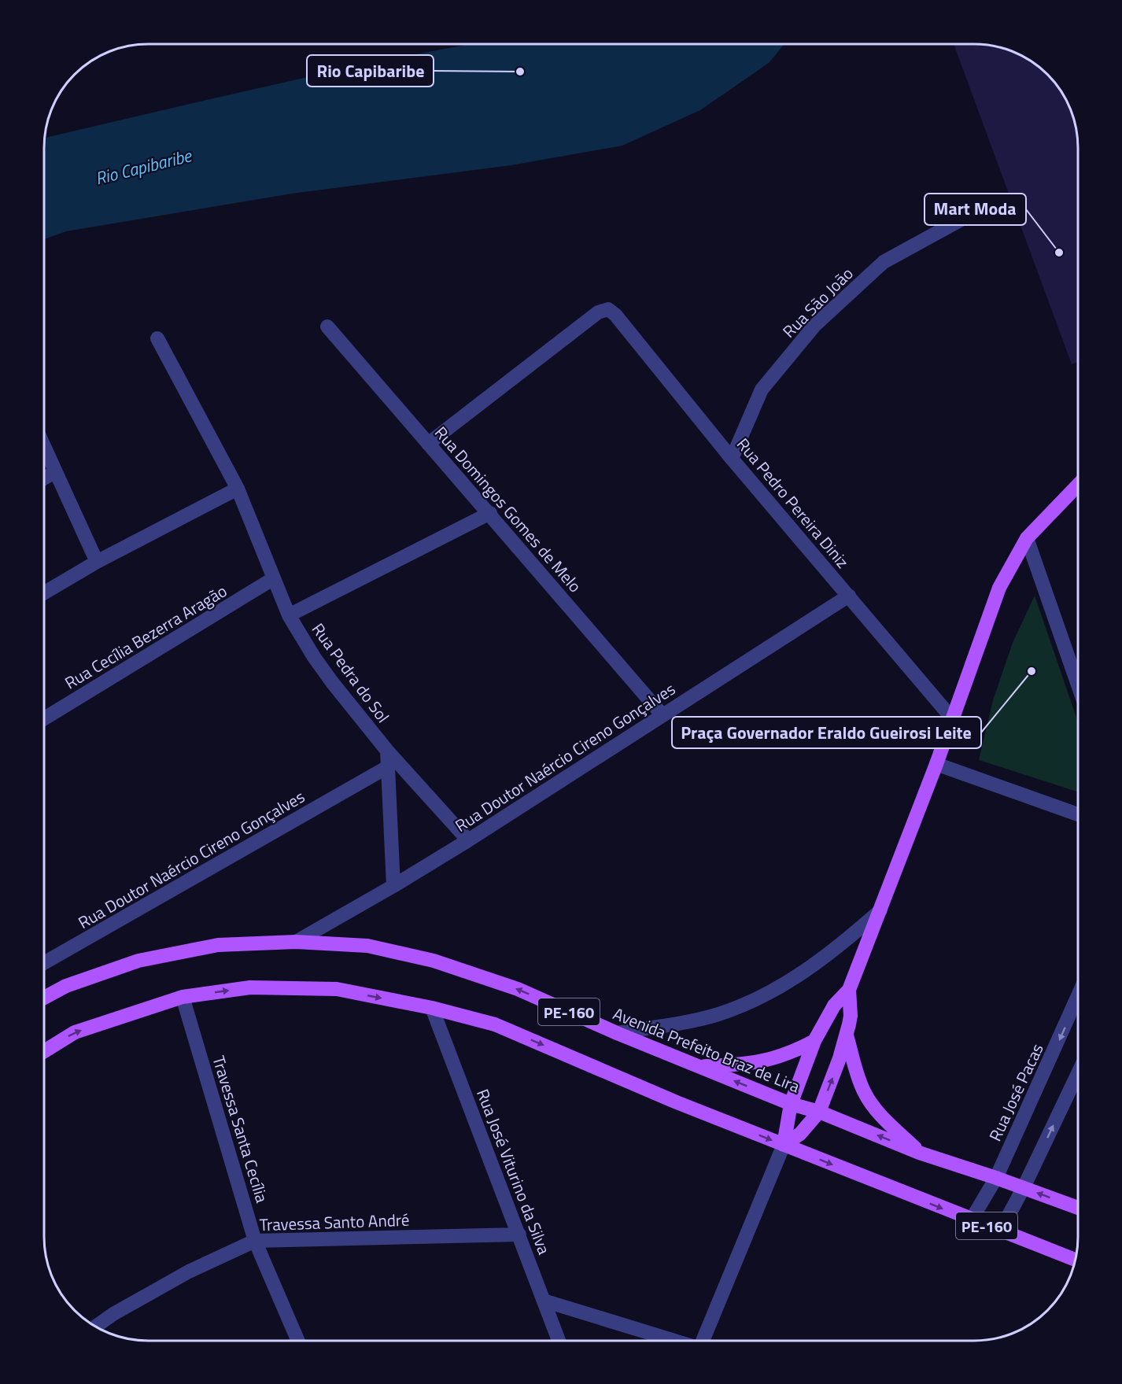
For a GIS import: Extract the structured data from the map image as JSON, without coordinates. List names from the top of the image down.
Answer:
{
  "streets": {
    "main road": ["PE-160", "Avenida Prefeito Braz de Lira"],
    "street": [
      "Rua São João",
      "Rua Pedro Pereira Diniz",
      "Rua Domingos Gomes de Melo",
      "Rua Cecília Bezerra Aragão",
      "Rua Pedra do Sol",
      "Rua Doutor Naércio Cireno Gonçalves",
      "Rua José Pacas",
      "Travessa Santa Cecília",
      "Rua José Viturino da Silva",
      "Travessa Santo André"
    ]
  },
  "crossings": [
    ["Rua São João", "Rua Pedro Pereira Diniz"],
    ["Rua Pedro Pereira Diniz", "Rua Domingos Gomes de Melo"],
    ["Rua Pedro Pereira Diniz", "Rua Doutor Naércio Cireno Gonçalves"],
    ["Rua Domingos Gomes de Melo", "Rua Doutor Naércio Cireno Gonçalves"],
    ["Rua Cecília Bezerra Aragão", "Rua Pedra do Sol"],
    ["Rua Doutor Naércio Cireno Gonçalves", "Avenida Prefeito Braz de Lira"],
    ["PE-160", "Rua José Pacas"],
    ["PE-160", "Travessa Santa Cecília"],
    ["PE-160", "Rua José Viturino da Silva"],
    ["Avenida Prefeito Braz de Lira", "Rua José Pacas"],
    ["Travessa Santa Cecília", "Travessa Santo André"],
    ["Rua José Viturino da Silva", "Travessa Santo André"]
  ],
  "water": ["Rio Capibaribe"],
  "places": ["Rio Capibaribe", "Mart Moda", "Praça Governador Eraldo Gueirosi Leite"]
}
